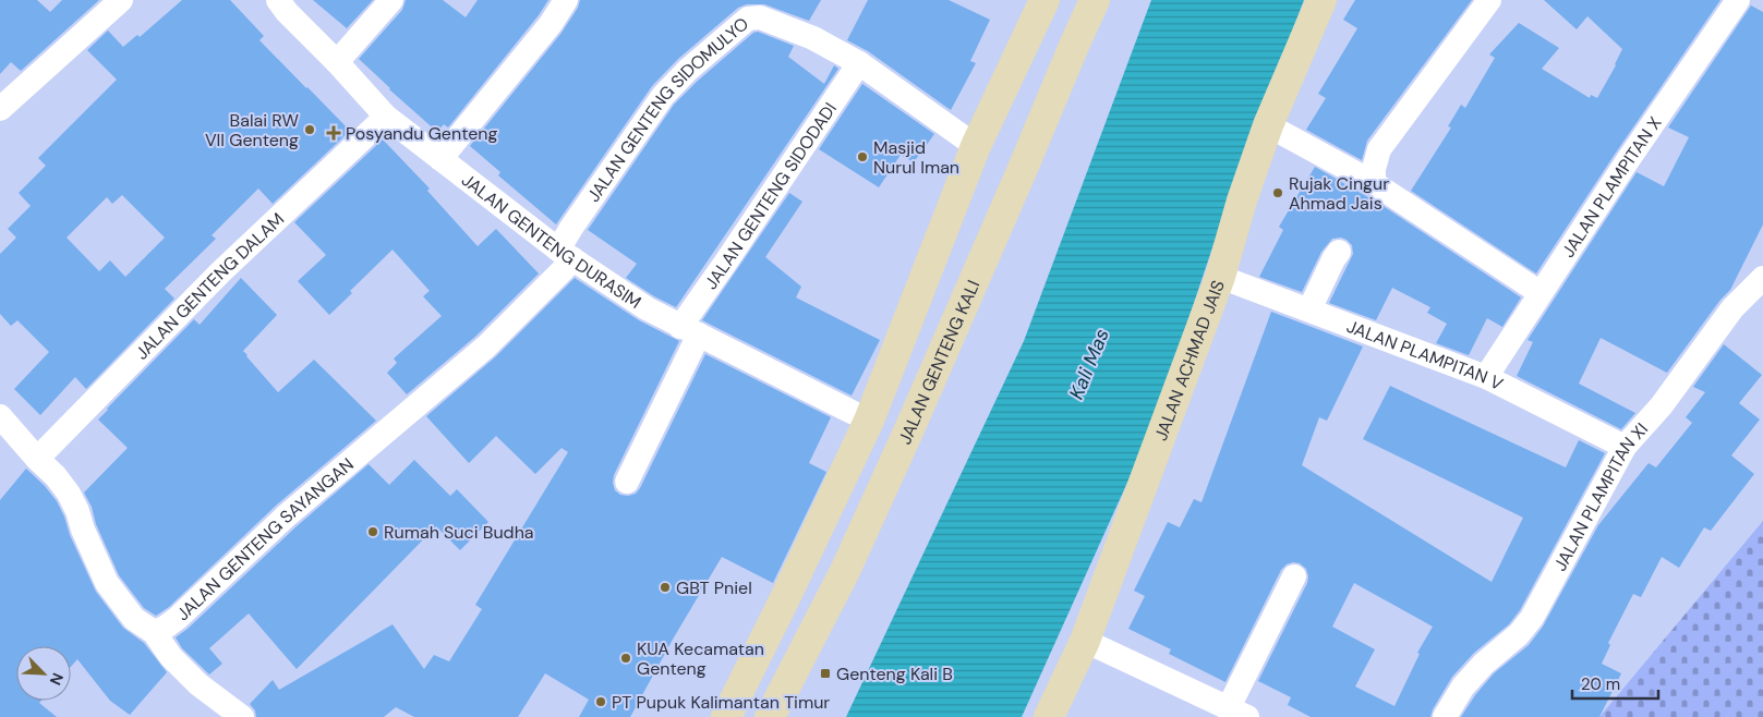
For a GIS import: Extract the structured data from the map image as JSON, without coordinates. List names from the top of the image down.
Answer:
{
  "streets": {
    "main road": ["JALAN ACHMAD JAIS", "JALAN GENTENG KALI"],
    "street": [
      "JALAN GENTENG SIDOMULYO",
      "JALAN PLAMPITAN X",
      "JALAN GENTENG SIDODADI",
      "JALAN GENTENG DURASIM",
      "JALAN GENTENG DALAM",
      "JALAN PLAMPITAN V",
      "JALAN PLAMPITAN XI",
      "JALAN GENTENG SAYANGAN"
    ]
  },
  "crossings": [
    ["JALAN GENTENG SIDOMULYO", "JALAN GENTENG SIDODADI"],
    ["JALAN GENTENG SIDOMULYO", "JALAN GENTENG DURASIM"],
    ["JALAN GENTENG SIDOMULYO", "JALAN GENTENG SAYANGAN"],
    ["JALAN PLAMPITAN X", "JALAN PLAMPITAN V"],
    ["JALAN GENTENG SIDODADI", "JALAN GENTENG DURASIM"],
    ["JALAN GENTENG DURASIM", "JALAN GENTENG DALAM"],
    ["JALAN GENTENG DURASIM", "JALAN GENTENG SAYANGAN"],
    ["JALAN PLAMPITAN V", "JALAN ACHMAD JAIS"],
    ["JALAN PLAMPITAN V", "JALAN PLAMPITAN XI"]
  ],
  "water": ["Kali Mas"],
  "places": {
    "other": [
      "Balai RW VII Genteng",
      "Masjid Nurul Iman",
      "Rujak Cingur Ahmad Jais",
      "Rumah Suci Budha",
      "GBT Pniel",
      "KUA Kecamatan Genteng",
      "PT Pupuk Kalimantan Timur"
    ],
    "health": ["Posyandu Genteng"],
    "transit": ["Genteng Kali B"]
  },
  "scale_bar": "20 m",
  "north": "bottom right"
}
